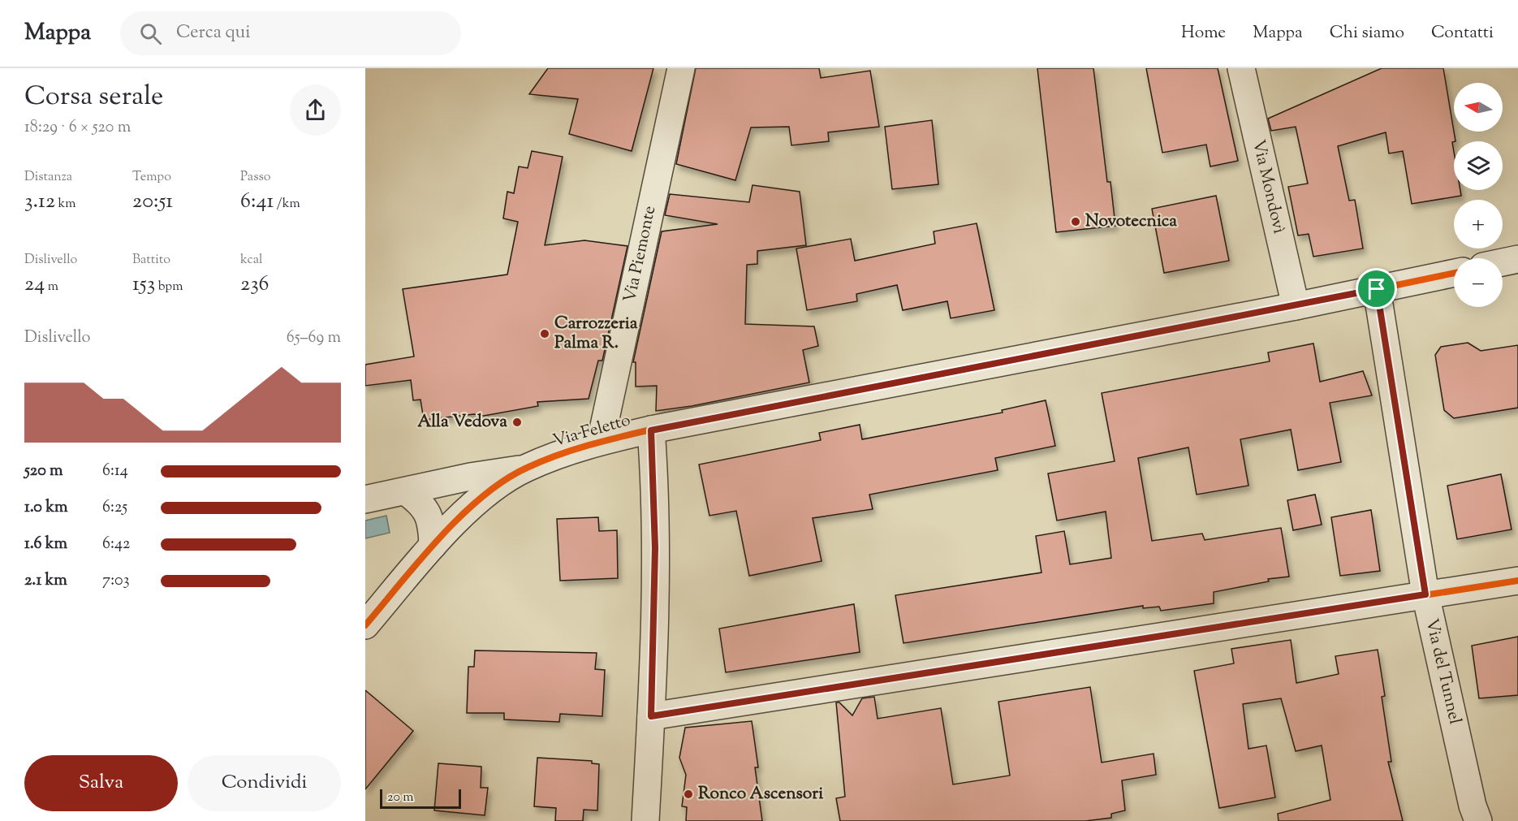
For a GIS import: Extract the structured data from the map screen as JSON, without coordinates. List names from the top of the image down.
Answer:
{
  "streets": {
    "street": [
      "Via Mondovì",
      "Via Piemonte",
      "Via Feletto",
      "Via del Tunnel"
    ]
  },
  "crossings": [
    ["Via Mondovì", "Via Feletto"],
    ["Via Piemonte", "Via Feletto"],
    ["Via Feletto", "Via del Tunnel"]
  ],
  "places": [
    "Novotecnica",
    "Carrozzeria Palma R.",
    "Alla Vedova",
    "Ronco Ascensori"
  ],
  "scale_bar": "20 m",
  "north": "left",
  "page": {
    "header": "Mappa",
    "search": "Cerca qui",
    "nav": [
      "Home",
      "Mappa",
      "Chi siamo",
      "Contatti"
    ],
    "heading": ["Corsa serale", "18:29 · 6 × 520 m"],
    "map_buttons": ["+", "−"],
    "stats": [
      ["Distanza", "3.12 km"],
      ["Tempo", "20:51"],
      ["Passo", "6:41 /km"],
      ["Dislivello", "24 m"],
      ["Battito", "153 bpm"],
      ["kcal", "236"]
    ],
    "chart": ["Dislivello", "65–69 m"],
    "list": [
      {
        "name": "520 m",
        "note": "6:14"
      },
      {
        "name": "1.0 km",
        "note": "6:25"
      },
      {
        "name": "1.6 km",
        "note": "6:42"
      },
      {
        "name": "2.1 km",
        "note": "7:03"
      }
    ],
    "buttons": ["Salva", "Condividi"],
    "scale": "20 m"
  }
}
